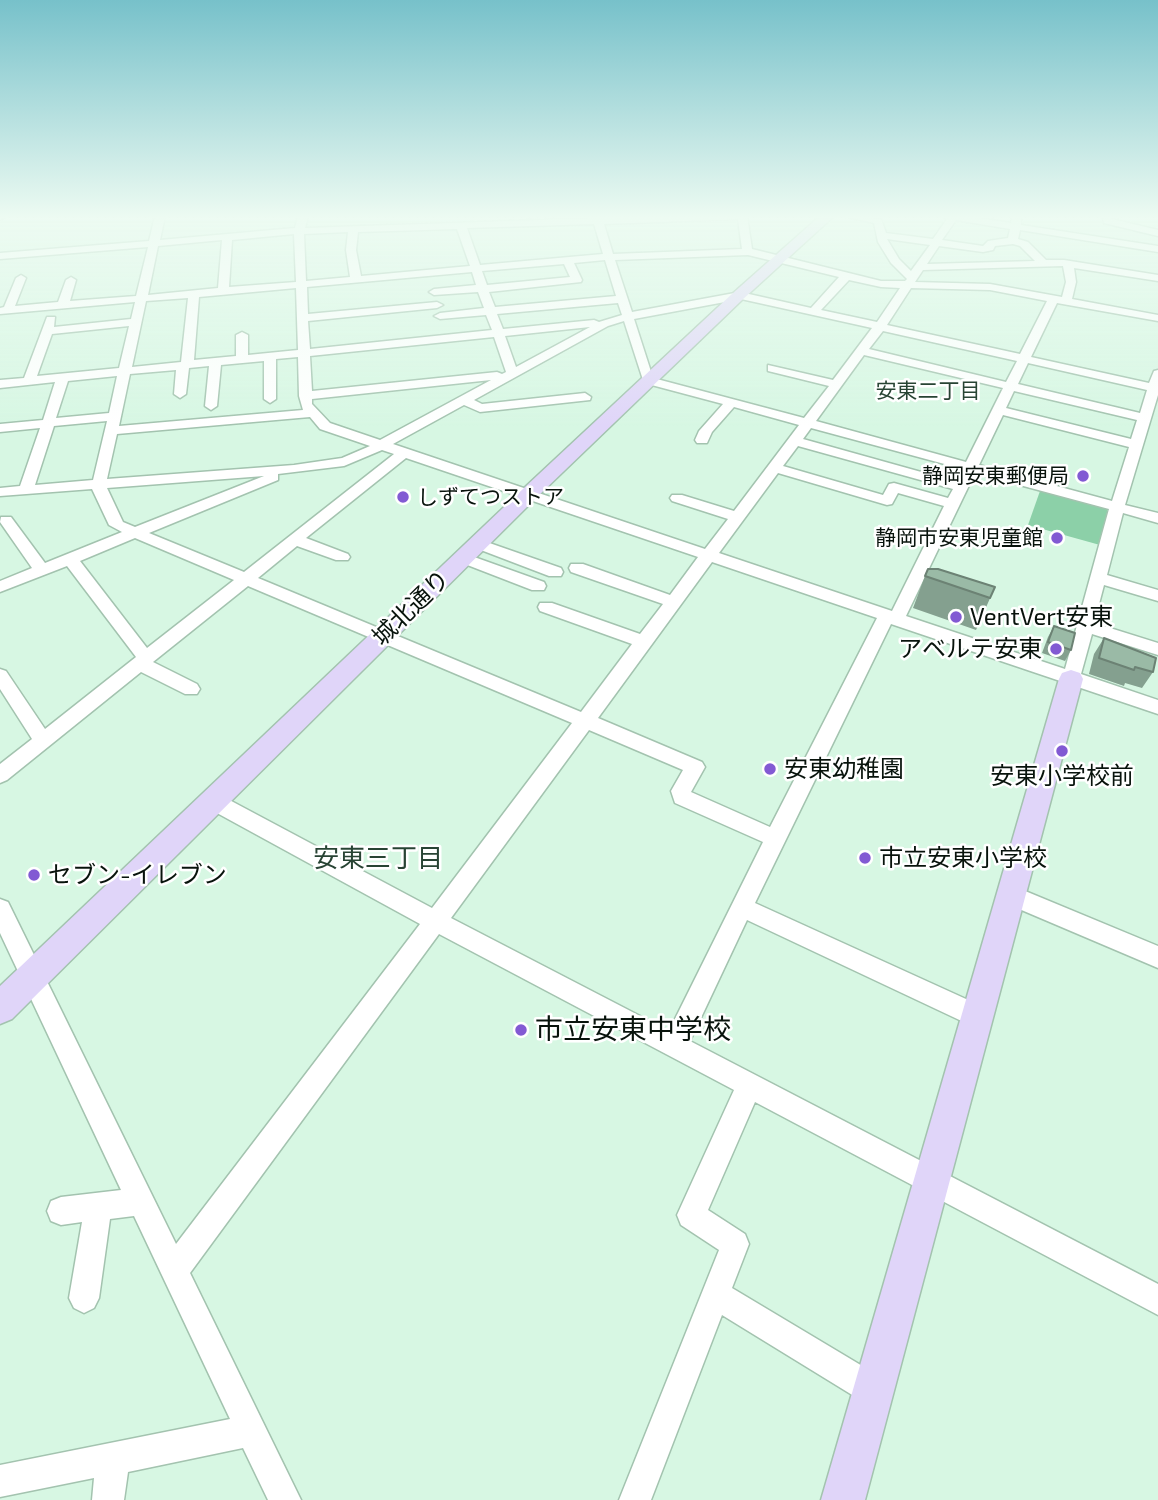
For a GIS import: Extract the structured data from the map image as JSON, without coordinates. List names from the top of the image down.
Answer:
{
  "streets": {
    "street": ["城北通り"]
  },
  "districts": ["安東二丁目", "安東三丁目"],
  "places": [
    "静岡安東郵便局",
    "しずてつストア",
    "静岡市安東児童館",
    "VentVert安東",
    "アベルテ安東",
    "安東小学校前",
    "安東幼稚園",
    "市立安東小学校",
    "セブン-イレブン",
    "市立安東中学校"
  ]
}
